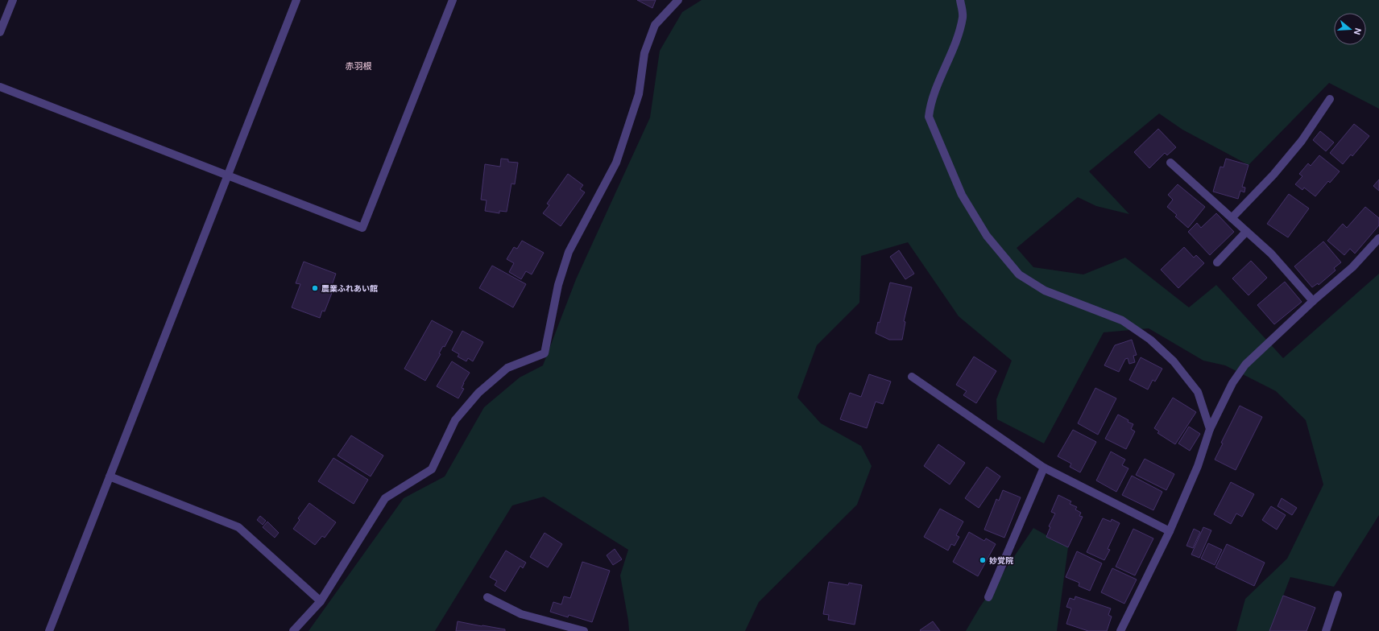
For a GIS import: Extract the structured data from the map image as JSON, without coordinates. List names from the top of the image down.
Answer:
{
  "districts": ["赤羽根"],
  "places": ["農業ふれあい館", "妙覚院"],
  "north": "right"
}
